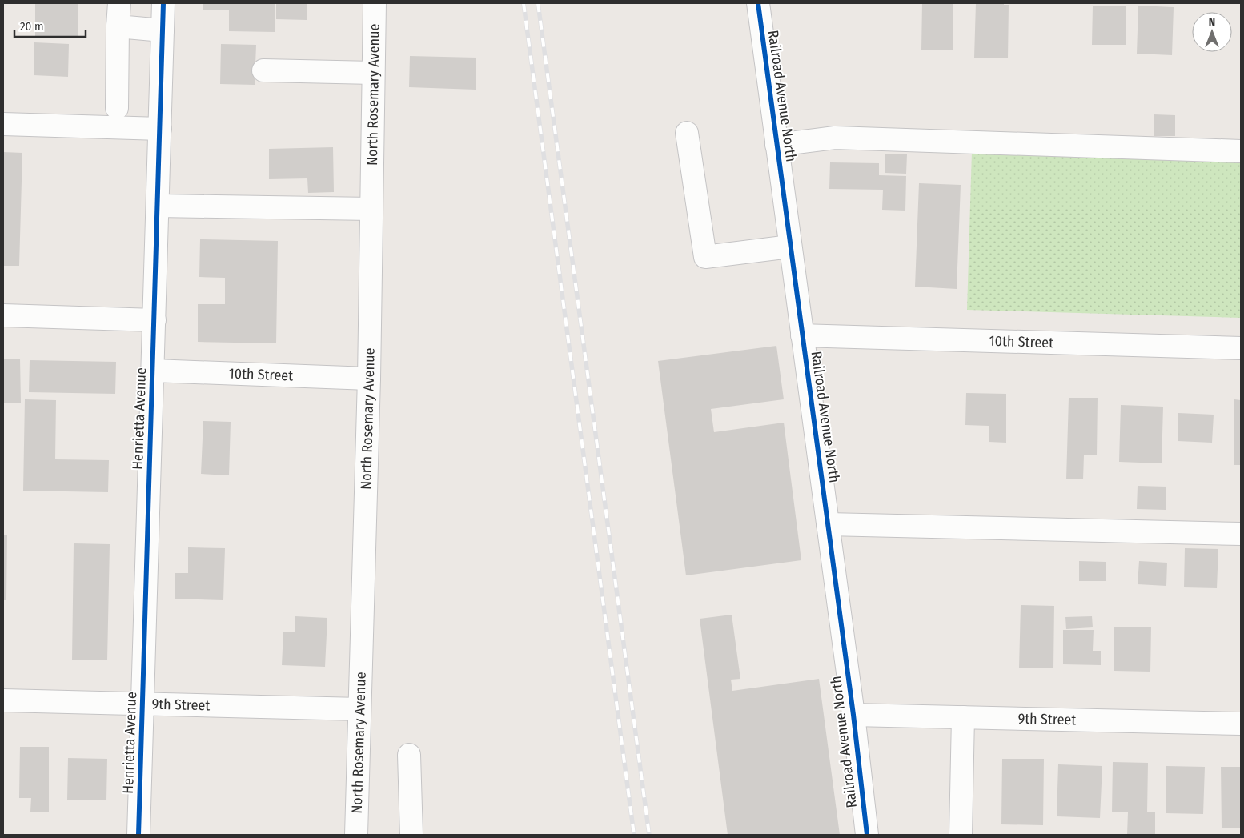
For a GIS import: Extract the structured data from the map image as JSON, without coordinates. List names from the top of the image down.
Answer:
{
  "streets": {
    "street": [
      "North Rosemary Avenue",
      "Railroad Avenue North",
      "10th Street",
      "Henrietta Avenue",
      "9th Street"
    ]
  },
  "crossings": [
    ["North Rosemary Avenue", "10th Street"],
    ["North Rosemary Avenue", "9th Street"],
    ["Railroad Avenue North", "10th Street"],
    ["Railroad Avenue North", "9th Street"],
    ["10th Street", "Henrietta Avenue"],
    ["Henrietta Avenue", "9th Street"]
  ],
  "scale_bar": "20 m",
  "north": "top"
}
